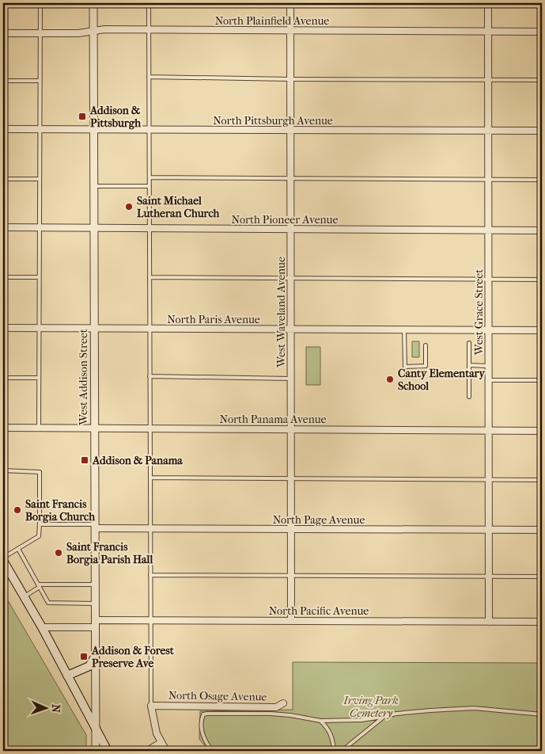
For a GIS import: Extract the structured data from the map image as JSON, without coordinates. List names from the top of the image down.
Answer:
{
  "streets": {
    "street": [
      "North Plainfield Avenue",
      "North Pittsburgh Avenue",
      "North Pioneer Avenue",
      "West Waveland Avenue",
      "West Grace Street",
      "North Paris Avenue",
      "West Addison Street",
      "North Panama Avenue",
      "North Page Avenue",
      "North Pacific Avenue",
      "North Osage Avenue"
    ]
  },
  "crossings": [
    ["North Plainfield Avenue", "West Waveland Avenue"],
    ["North Plainfield Avenue", "West Grace Street"],
    ["North Plainfield Avenue", "West Addison Street"],
    ["North Pittsburgh Avenue", "West Waveland Avenue"],
    ["North Pittsburgh Avenue", "West Grace Street"],
    ["North Pittsburgh Avenue", "West Addison Street"],
    ["North Pioneer Avenue", "West Waveland Avenue"],
    ["North Pioneer Avenue", "West Grace Street"],
    ["North Pioneer Avenue", "West Addison Street"],
    ["West Waveland Avenue", "North Paris Avenue"],
    ["West Waveland Avenue", "North Panama Avenue"],
    ["West Waveland Avenue", "North Page Avenue"],
    ["West Waveland Avenue", "North Pacific Avenue"],
    ["West Grace Street", "North Paris Avenue"],
    ["West Grace Street", "North Panama Avenue"],
    ["West Grace Street", "North Page Avenue"],
    ["West Grace Street", "North Pacific Avenue"],
    ["North Paris Avenue", "West Addison Street"],
    ["West Addison Street", "North Panama Avenue"],
    ["West Addison Street", "North Page Avenue"],
    ["West Addison Street", "North Pacific Avenue"]
  ],
  "parks": ["Irving Park Cemetery"],
  "places": {
    "transit": ["Addison & Pittsburgh", "Addison & Panama", "Addison & Forest Preserve Ave"],
    "other": [
      "Saint Michael Lutheran Church",
      "Canty Elementary School",
      "Saint Francis Borgia Church",
      "Saint Francis Borgia Parish Hall"
    ]
  },
  "north": "right"
}
